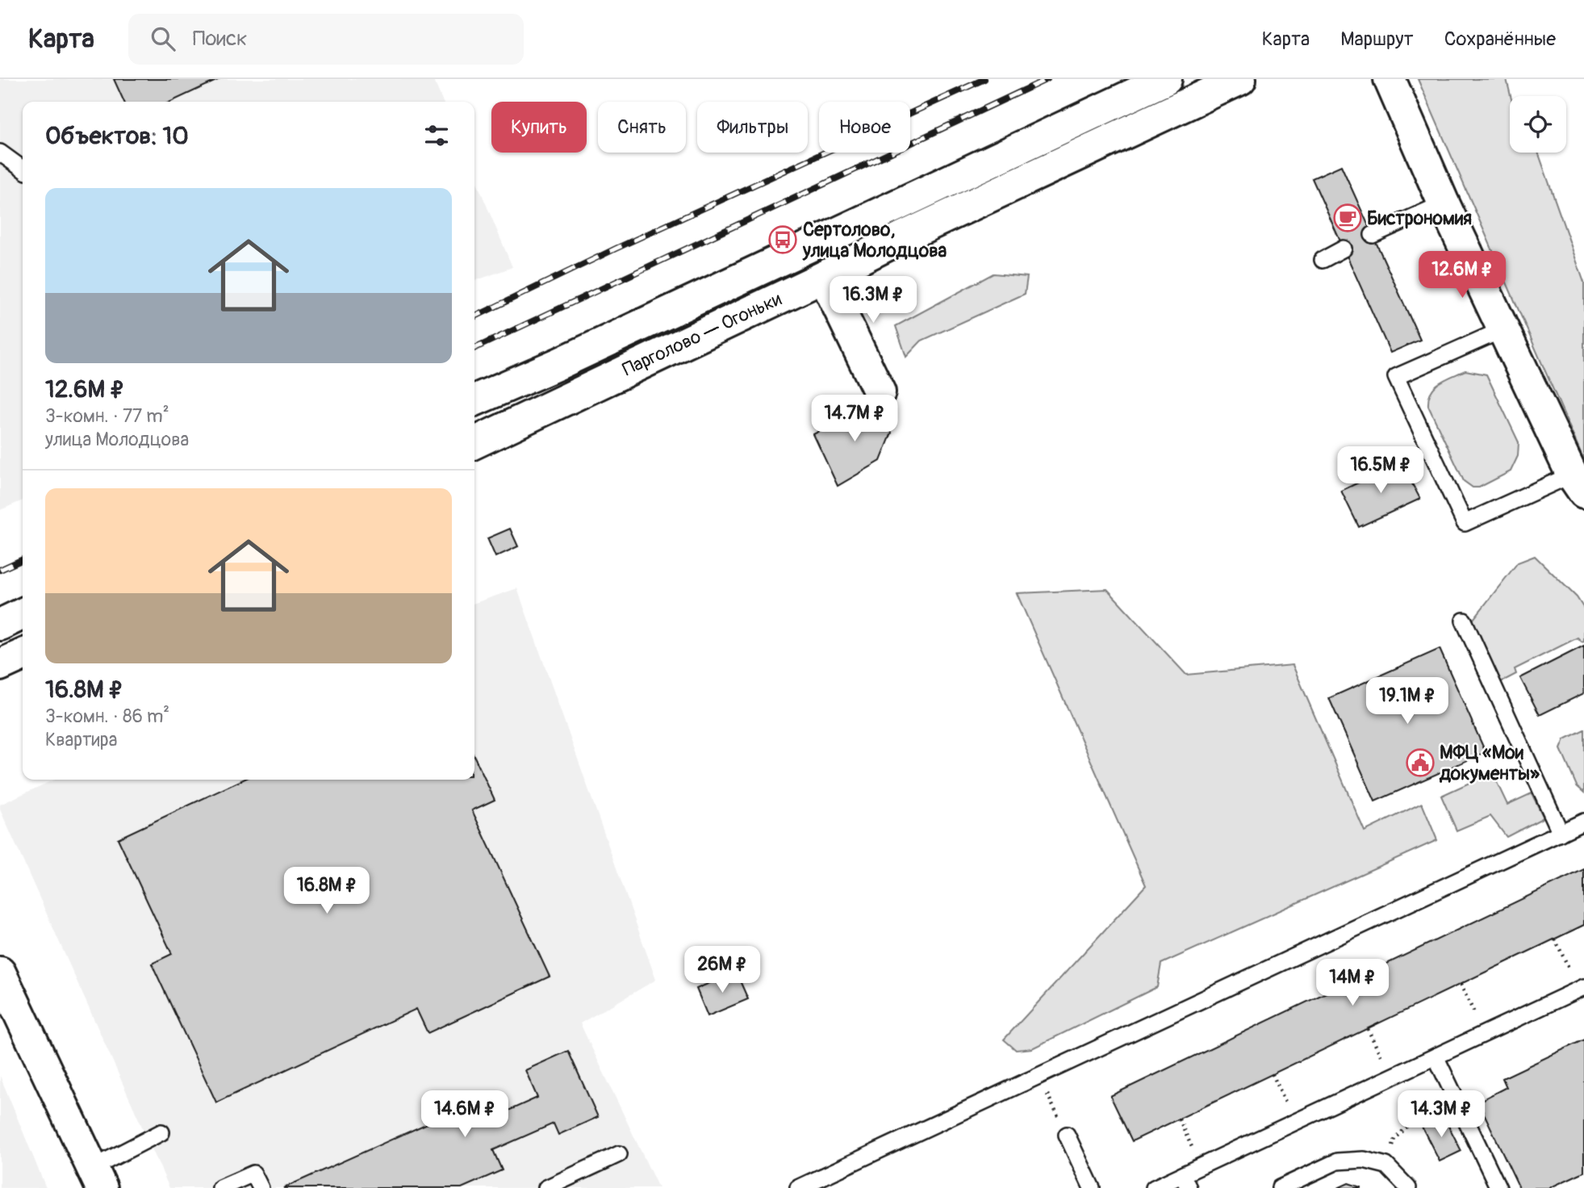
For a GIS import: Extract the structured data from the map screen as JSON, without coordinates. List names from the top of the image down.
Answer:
{
  "streets": {
    "main road": ["Парголово — Огоньки"]
  },
  "places": {
    "cafe": ["Бистрономия"],
    "bus stop": ["Сертолово, улица Молодцова"],
    "public building": ["МФЦ «Мои документы»"]
  },
  "page": {
    "header": "Карта",
    "search": "Поиск",
    "nav": ["Карта", "Маршрут", "Сохранённые"],
    "chip": [
      "Купить",
      "Снять",
      "Фильтры",
      "Новое"
    ],
    "heading": "Объектов: 10",
    "list": [
      {
        "name": "12.6M ₽",
        "note": "3-комн. · 77 m² · улица Молодцова"
      },
      {
        "name": "16.8M ₽",
        "note": "3-комн. · 86 m² · Квартира"
      }
    ],
    "price": [
      "12.6M ₽",
      "16.3M ₽",
      "14.7M ₽",
      "16.5M ₽",
      "19.1M ₽",
      "16.8M ₽",
      "26M ₽",
      "14M ₽",
      "14.6M ₽",
      "14.3M ₽"
    ]
  }
}
